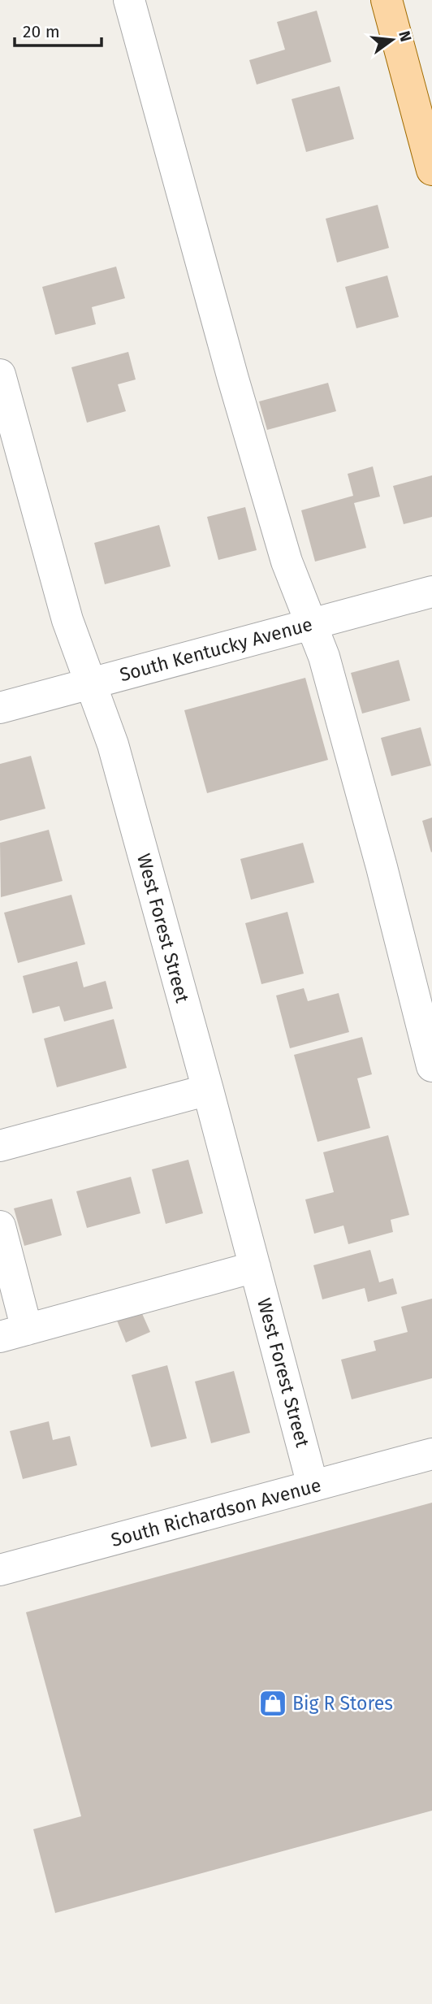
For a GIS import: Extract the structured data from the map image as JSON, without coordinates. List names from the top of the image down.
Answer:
{
  "streets": {
    "street": ["South Kentucky Avenue", "West Forest Street", "South Richardson Avenue"]
  },
  "crossings": [
    ["South Kentucky Avenue", "West Forest Street"],
    ["West Forest Street", "South Richardson Avenue"]
  ],
  "places": {
    "shop": ["Big R Stores"]
  },
  "scale_bar": "20 m",
  "north": "right"
}
